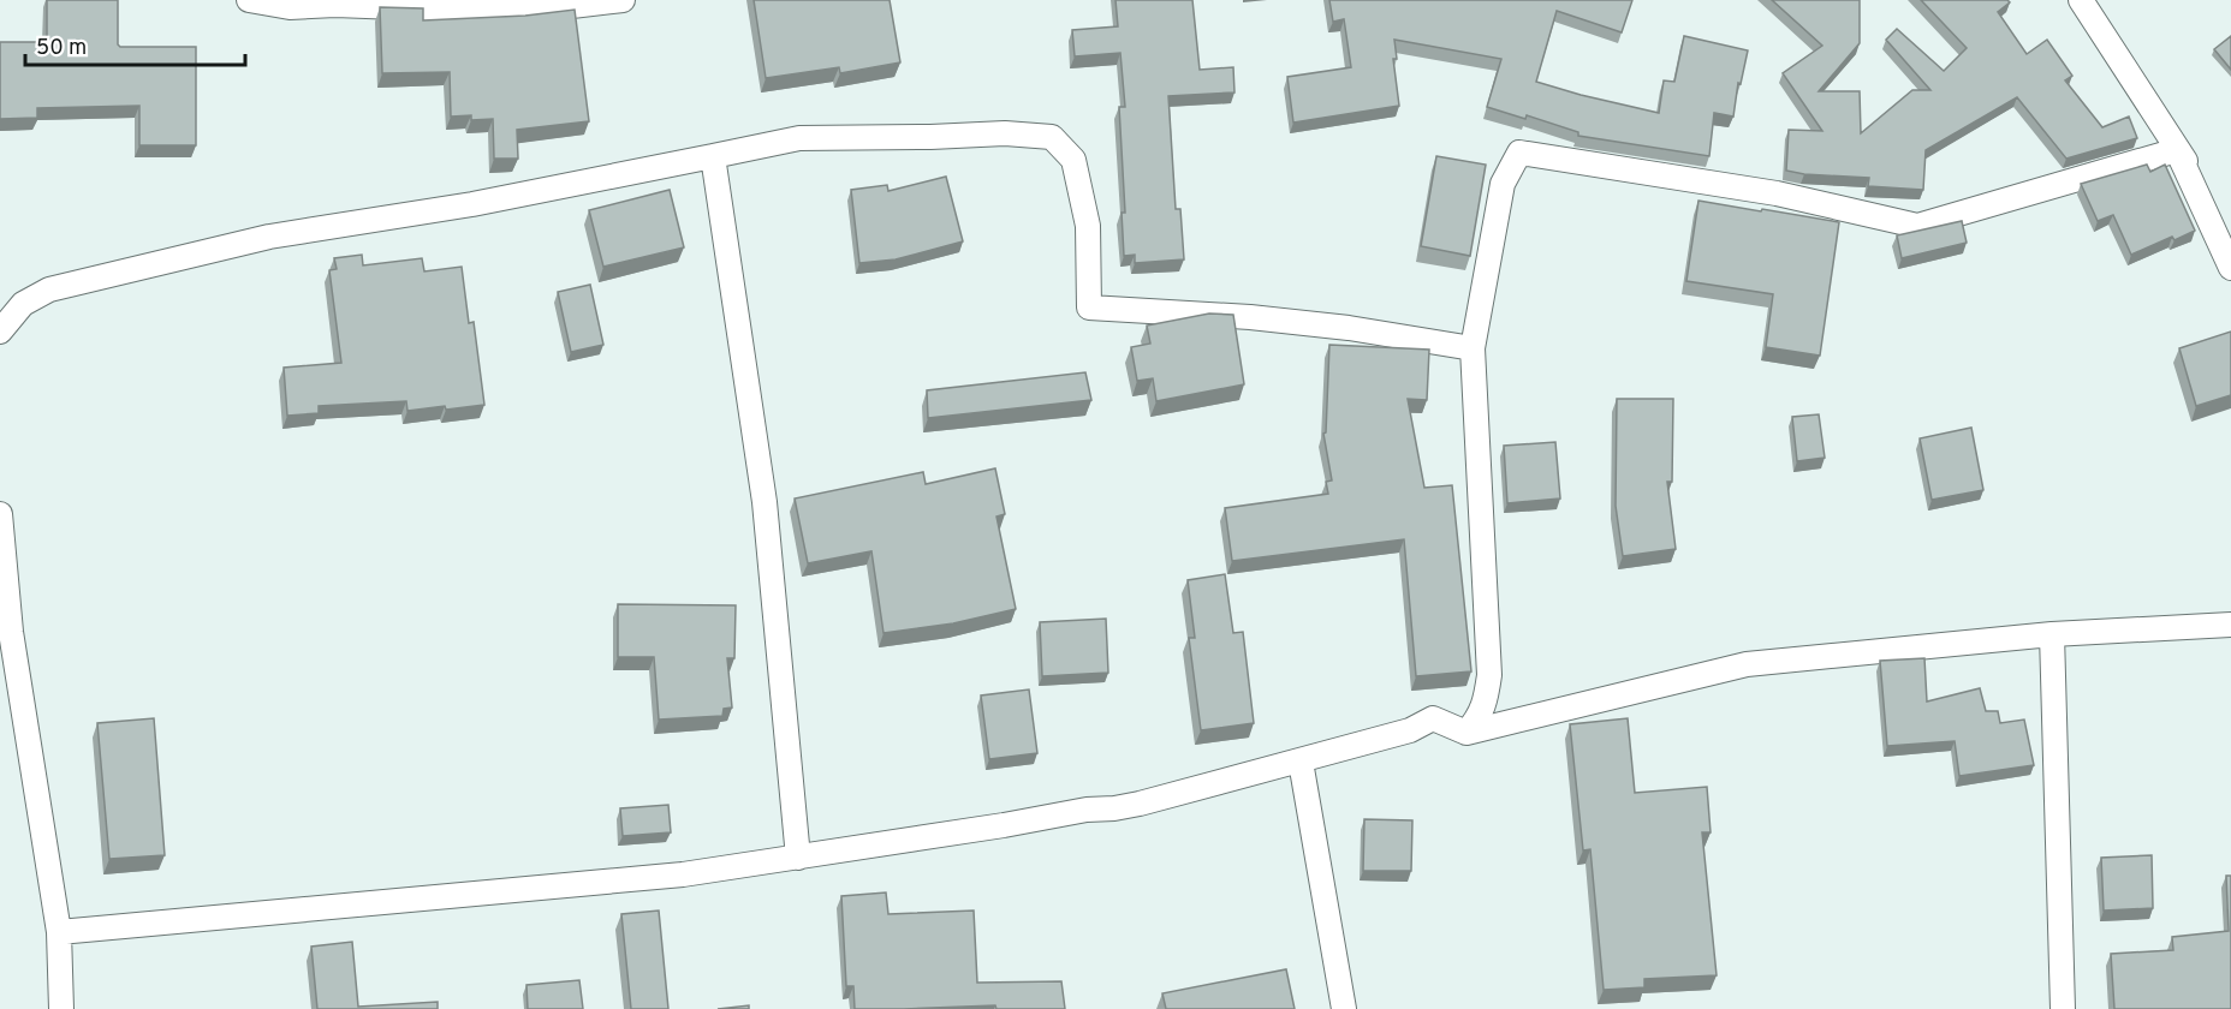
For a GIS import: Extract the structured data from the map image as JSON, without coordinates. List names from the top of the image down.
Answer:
{
  "scale_bar": "50 m"
}
